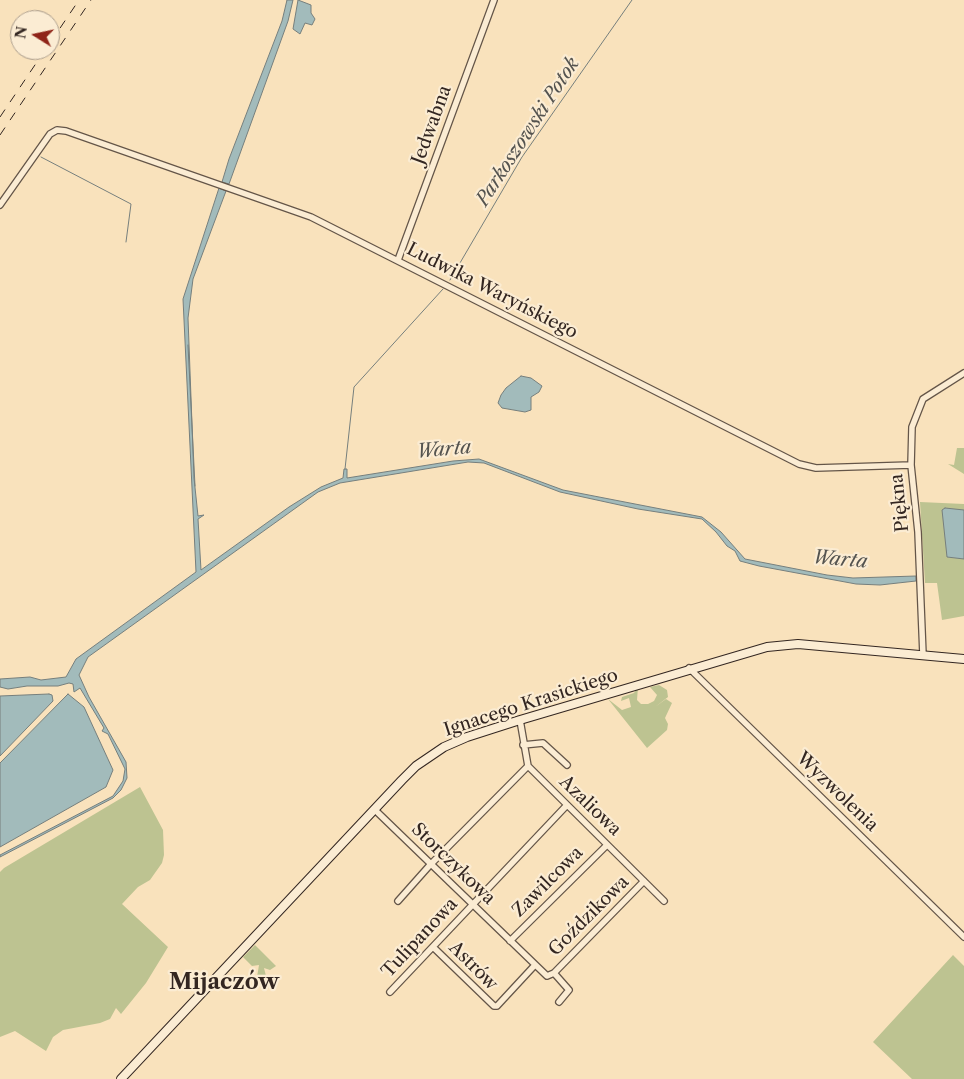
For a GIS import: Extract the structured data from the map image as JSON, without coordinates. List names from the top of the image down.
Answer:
{
  "streets": {
    "street": [
      "Jedwabna",
      "Ludwika Waryńskiego",
      "Piękna",
      "Ignacego Krasickiego",
      "Wyzwolenia",
      "Azaliowa",
      "Storczykowa",
      "Zawilcowa",
      "Goździkowa",
      "Tulipanowa",
      "Astrów"
    ]
  },
  "crossings": [
    ["Jedwabna", "Ludwika Waryńskiego"],
    ["Ludwika Waryńskiego", "Piękna"],
    ["Piękna", "Ignacego Krasickiego"],
    ["Ignacego Krasickiego", "Wyzwolenia"],
    ["Ignacego Krasickiego", "Storczykowa"],
    ["Azaliowa", "Zawilcowa"],
    ["Azaliowa", "Goździkowa"],
    ["Azaliowa", "Tulipanowa"],
    ["Storczykowa", "Zawilcowa"],
    ["Storczykowa", "Goździkowa"],
    ["Storczykowa", "Tulipanowa"],
    ["Zawilcowa", "Goździkowa"],
    ["Goździkowa", "Astrów"],
    ["Tulipanowa", "Astrów"]
  ],
  "districts": ["Mijaczów"],
  "water": ["Parkoszowski Potok", "Warta"],
  "north": "left"
}
